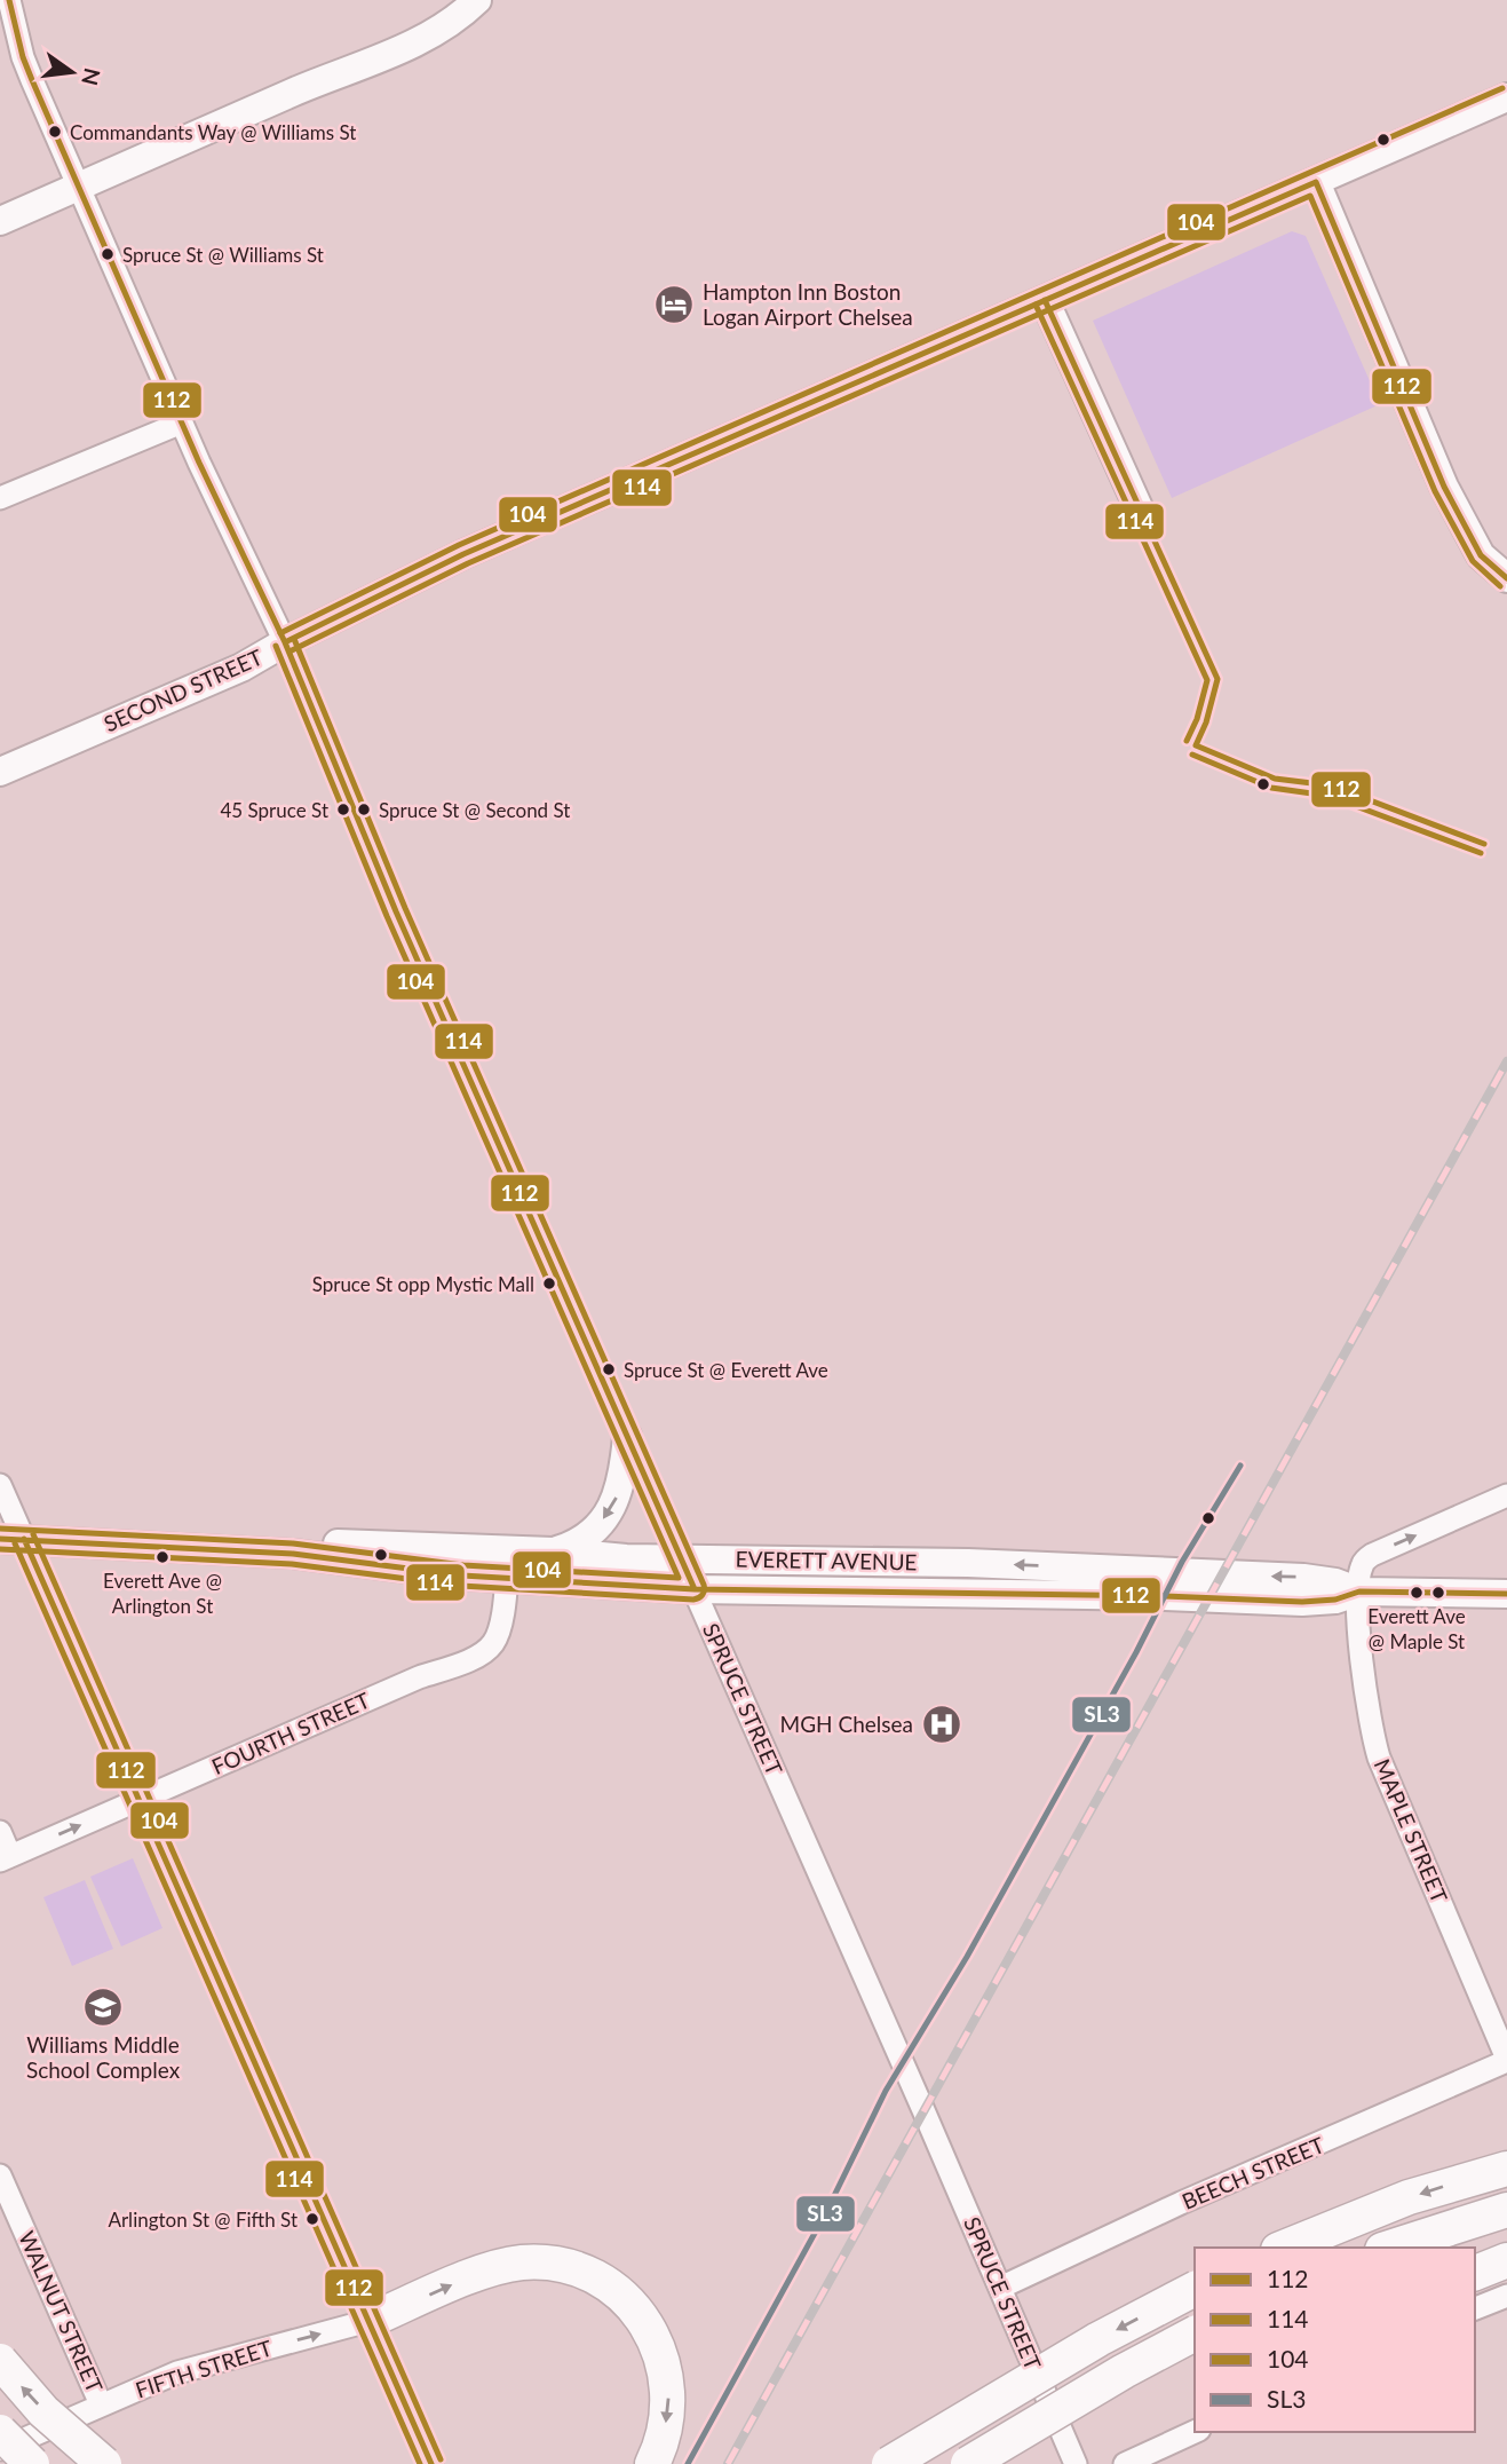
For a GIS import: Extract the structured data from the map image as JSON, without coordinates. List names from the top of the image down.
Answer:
{
  "streets": {
    "main road": ["SECOND STREET", "EVERETT AVENUE"],
    "street": [
      "SPRUCE STREET",
      "FOURTH STREET",
      "MAPLE STREET",
      "BEECH STREET",
      "WALNUT STREET",
      "FIFTH STREET"
    ]
  },
  "crossings": [
    ["SECOND STREET", "SPRUCE STREET"],
    ["EVERETT AVENUE", "SPRUCE STREET"],
    ["EVERETT AVENUE", "FOURTH STREET"],
    ["EVERETT AVENUE", "MAPLE STREET"],
    ["SPRUCE STREET", "BEECH STREET"],
    ["MAPLE STREET", "BEECH STREET"],
    ["WALNUT STREET", "FIFTH STREET"]
  ],
  "one_way": ["FIFTH STREET"],
  "places": {
    "other": [
      "Commandants Way @ Williams St",
      "Spruce St @ Williams St",
      "45 Spruce St",
      "Spruce St @ Second St",
      "Spruce St opp Mystic Mall",
      "Spruce St @ Everett Ave",
      "Everett Ave @ Arlington St",
      "Everett Ave @ Maple St",
      "Arlington St @ Fifth St"
    ],
    "hotel": ["Hampton Inn Boston Logan Airport Chelsea"],
    "hospital": ["MGH Chelsea"],
    "school or university": ["Williams Middle School Complex"]
  },
  "lines": [
    "transit line 112",
    "transit line 104",
    "transit line 114",
    "transit line SL3"
  ],
  "legend": [
    "112",
    "114",
    "104",
    "SL3"
  ],
  "north": "right"
}
